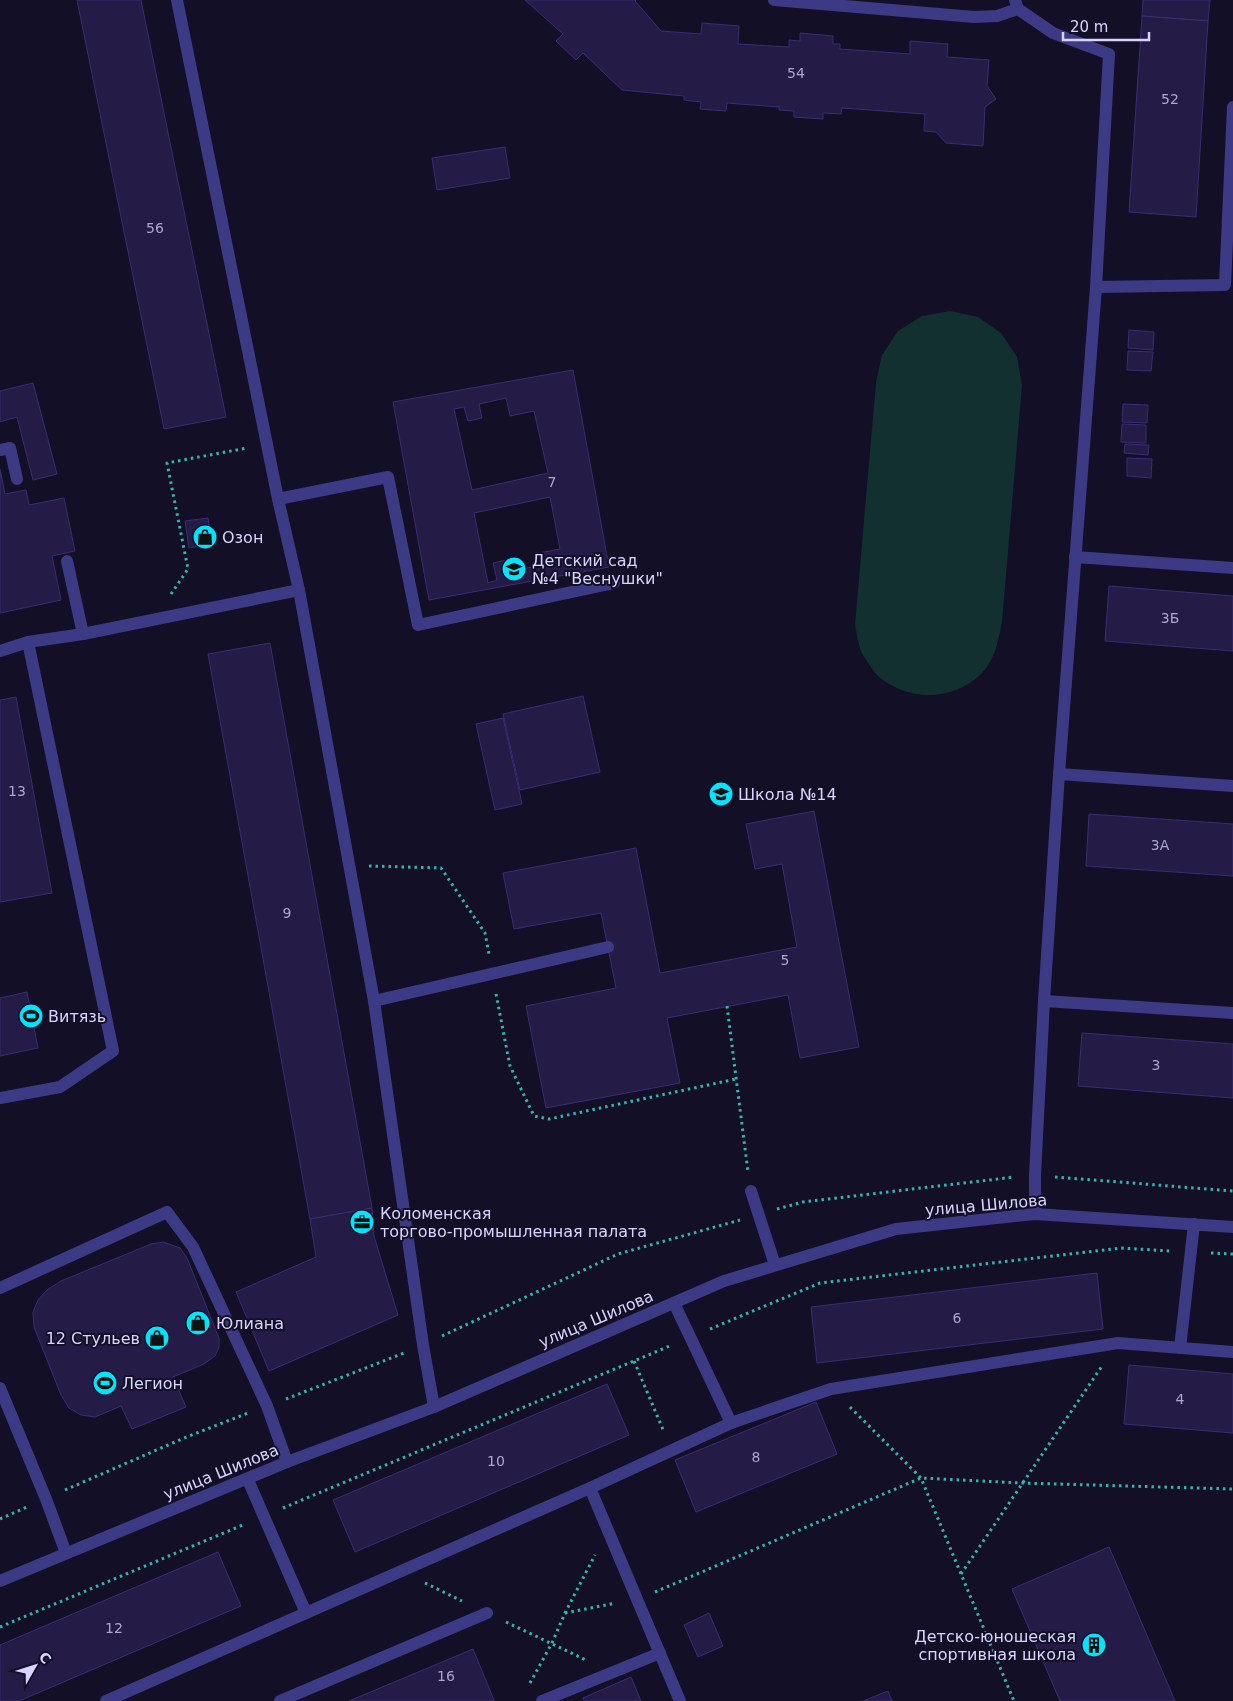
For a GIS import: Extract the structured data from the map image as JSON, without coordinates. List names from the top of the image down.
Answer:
{
  "streets": {
    "street": ["улица Шилова"]
  },
  "places": {
    "shop": ["Озон", "Юлиана", "12 Стульев"],
    "school or university": ["Детский сад №4 \"Веснушки\"", "Школа №14"],
    "sports": ["Витязь", "Легион"],
    "office": ["Коломенская торгово-промышленная палата"],
    "building": ["Детско-юношеская спортивная школа"]
  },
  "house_numbers": [
    "54",
    "52",
    "56",
    "7",
    "3Б",
    "13",
    "3А",
    "9",
    "5",
    "3",
    "6",
    "4",
    "8",
    "10",
    "12",
    "16"
  ],
  "scale_bar": "20 m",
  "north": "top right"
}
